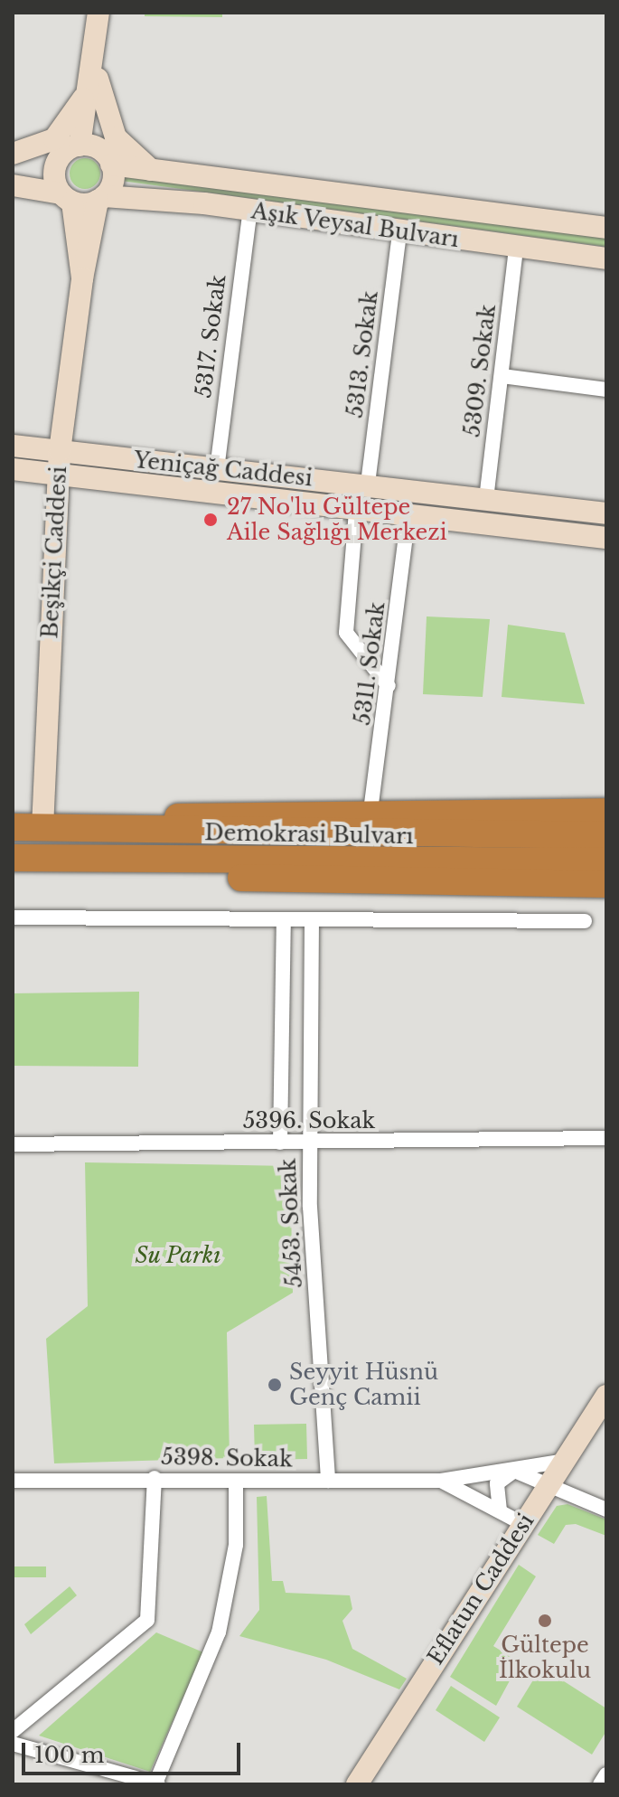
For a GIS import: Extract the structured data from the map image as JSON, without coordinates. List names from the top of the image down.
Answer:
{
  "streets": {
    "highway": ["Demokrasi Bulvarı"],
    "street": [
      "Aşık Veysal Bulvarı",
      "5317. Sokak",
      "5313. Sokak",
      "5309. Sokak",
      "Yeniçağ Caddesi",
      "Beşikçi Caddesi",
      "5311. Sokak",
      "5396. Sokak",
      "5453. Sokak",
      "5398. Sokak",
      "Eflatun Caddesi"
    ]
  },
  "crossings": [
    ["Aşık Veysal Bulvarı", "5317. Sokak"],
    ["Aşık Veysal Bulvarı", "5313. Sokak"],
    ["Aşık Veysal Bulvarı", "5309. Sokak"],
    ["Aşık Veysal Bulvarı", "Beşikçi Caddesi"],
    ["5317. Sokak", "Yeniçağ Caddesi"],
    ["5313. Sokak", "Yeniçağ Caddesi"],
    ["5309. Sokak", "Yeniçağ Caddesi"],
    ["Yeniçağ Caddesi", "Beşikçi Caddesi"],
    ["Yeniçağ Caddesi", "5311. Sokak"],
    ["Beşikçi Caddesi", "Demokrasi Bulvarı"],
    ["5396. Sokak", "5453. Sokak"],
    ["5453. Sokak", "5398. Sokak"],
    ["5398. Sokak", "Eflatun Caddesi"]
  ],
  "parks": ["Su Parkı"],
  "places": ["27 No'lu Gültepe Aile Sağlığı Merkezi", "Seyyit Hüsnü Genç Camii", "Gültepe İlkokulu"],
  "scale_bar": "100 m"
}
